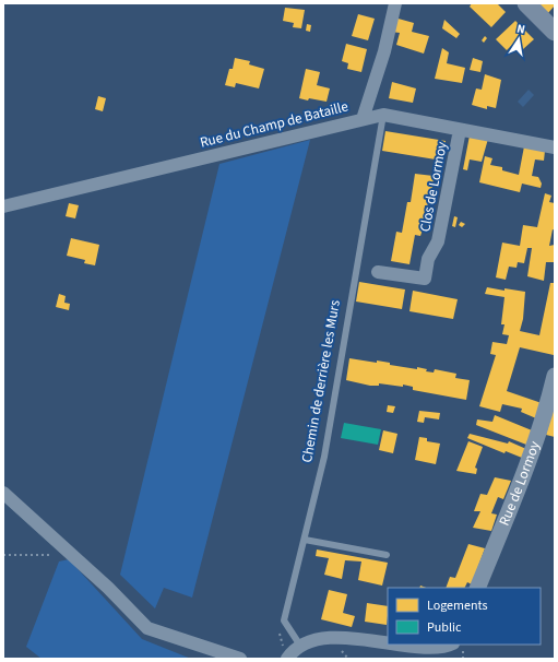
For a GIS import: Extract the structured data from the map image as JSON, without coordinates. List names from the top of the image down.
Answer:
{
  "streets": {
    "street": ["Rue du Champ de Bataille", "Clos de Lormoy", "Rue de Lormoy"],
    "lane": ["Chemin de derrière les Murs"]
  },
  "crossings": [
    ["Rue du Champ de Bataille", "Clos de Lormoy"],
    ["Rue du Champ de Bataille", "Chemin de derrière les Murs"]
  ],
  "legend": ["Logements", "Public"],
  "north": "top"
}
